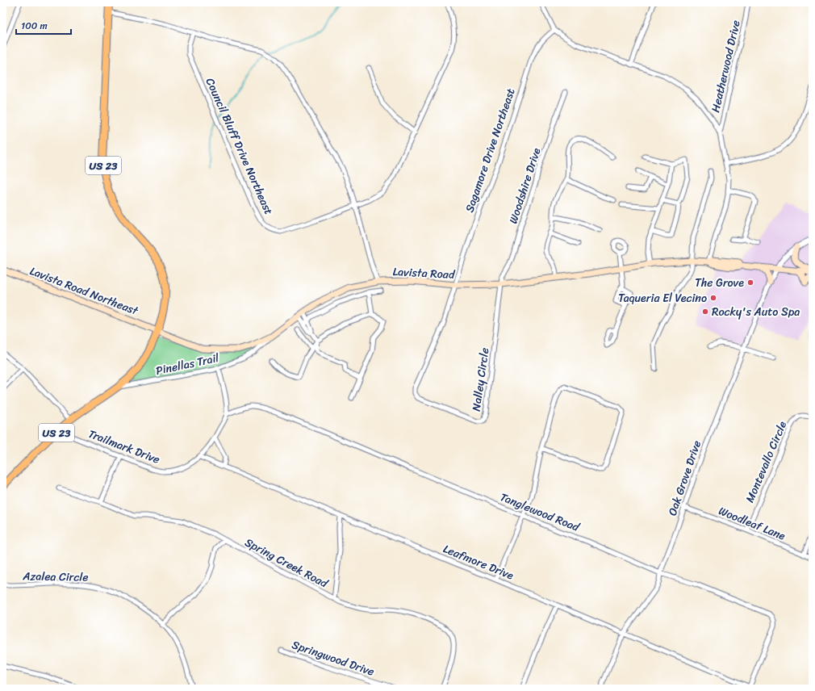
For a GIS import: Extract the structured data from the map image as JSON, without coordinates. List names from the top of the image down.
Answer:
{
  "streets": {
    "main road": ["US 23", "Lavista Road", "Lavista Road Northeast"],
    "street": [
      "Heatherwood Drive",
      "Council Bluff Drive Northeast",
      "Sagamore Drive Northeast",
      "Woodshire Drive",
      "Pinellas Trail",
      "Nalley Circle",
      "Trailmark Drive",
      "Montevallo Circle",
      "Oak Grove Drive",
      "Tanglewood Road",
      "Woodleaf Lane",
      "Leafmore Drive",
      "Spring Creek Road",
      "Azalea Circle",
      "Springwood Drive"
    ]
  },
  "crossings": [
    ["Sagamore Drive Northeast", "Lavista Road"],
    ["Sagamore Drive Northeast", "Nalley Circle"],
    ["US 23", "Lavista Road"],
    ["US 23", "Lavista Road Northeast"],
    ["US 23", "Pinellas Trail"],
    ["US 23", "Trailmark Drive"],
    ["Woodshire Drive", "Lavista Road"],
    ["Woodshire Drive", "Nalley Circle"],
    ["Lavista Road", "Lavista Road Northeast"],
    ["Lavista Road", "Pinellas Trail"],
    ["Lavista Road", "Nalley Circle"],
    ["Lavista Road", "Oak Grove Drive"],
    ["Trailmark Drive", "Tanglewood Road"],
    ["Trailmark Drive", "Leafmore Drive"],
    ["Montevallo Circle", "Woodleaf Lane"],
    ["Oak Grove Drive", "Tanglewood Road"],
    ["Oak Grove Drive", "Woodleaf Lane"],
    ["Oak Grove Drive", "Leafmore Drive"],
    ["Tanglewood Road", "Leafmore Drive"]
  ],
  "places": ["The Grove", "Taqueria El Vecino", "Rocky's Auto Spa"],
  "scale_bar": "100 m"
}
